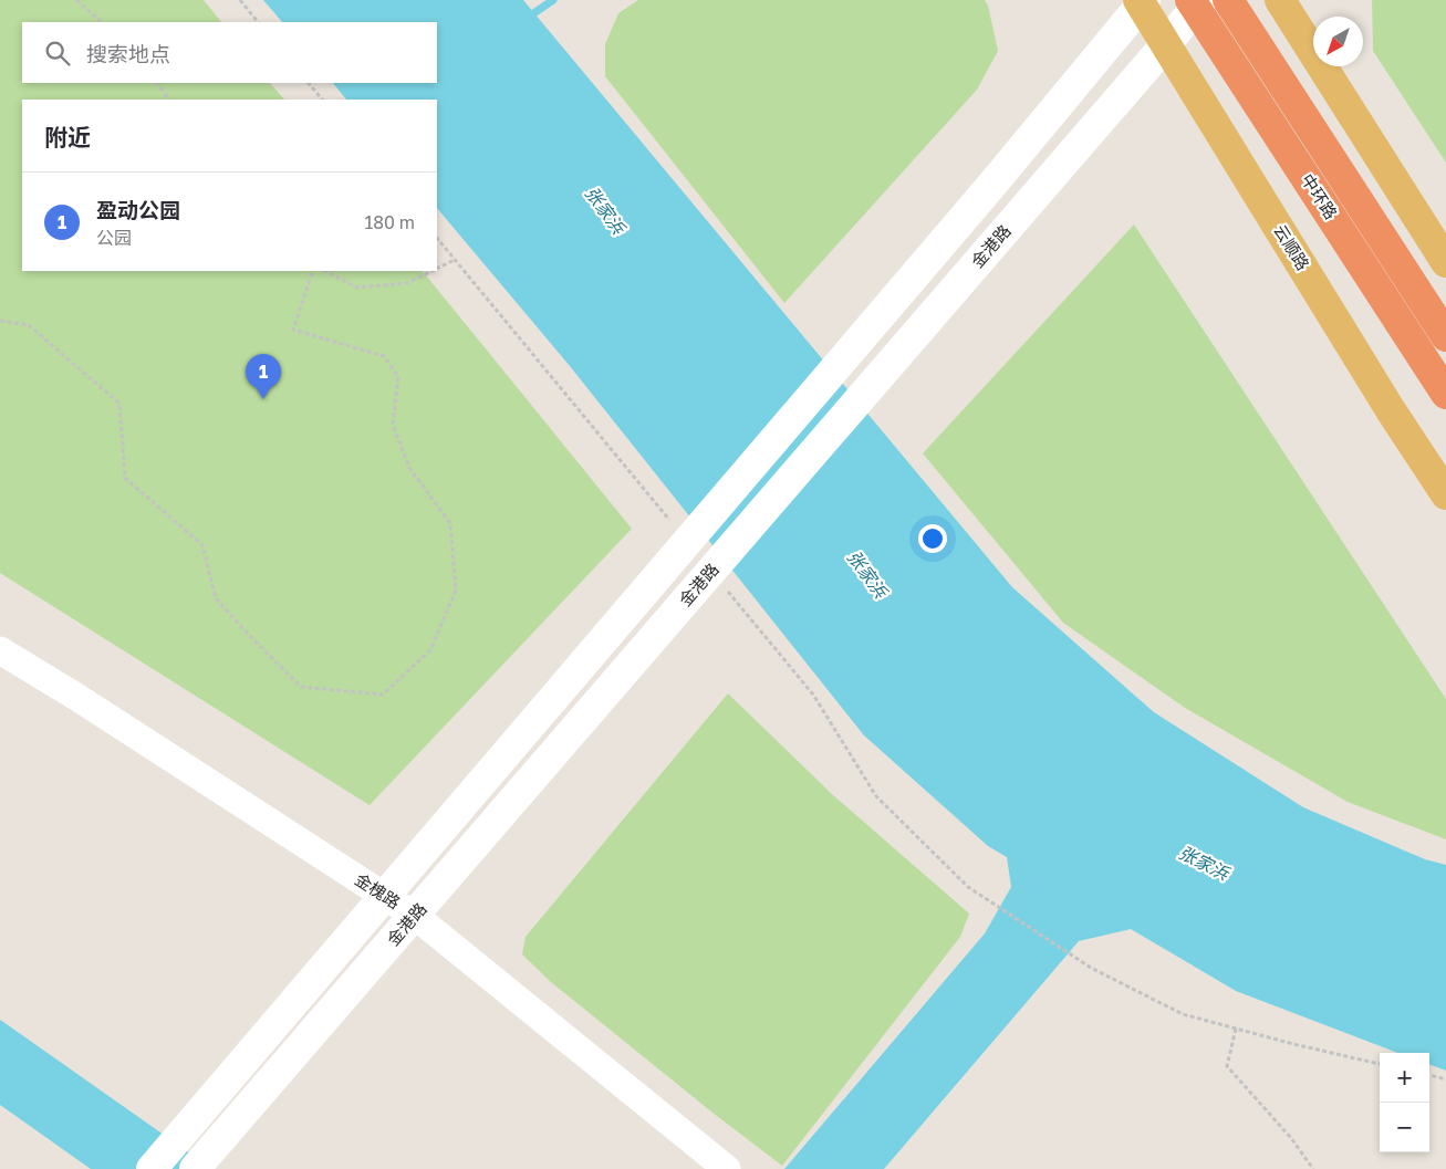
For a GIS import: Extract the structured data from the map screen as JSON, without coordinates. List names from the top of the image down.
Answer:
{
  "streets": {
    "highway": ["中环路"],
    "main road": ["云顺路"],
    "street": ["金港路", "金槐路"]
  },
  "crossings": [
    ["金港路", "云顺路"],
    ["金港路", "金槐路"]
  ],
  "water": ["张家浜"],
  "north": "bottom left",
  "page": {
    "search": "搜索地点",
    "heading": "附近",
    "list": [
      {
        "mark": "1",
        "name": "盈动公园",
        "note": "公园",
        "value": "180 m"
      }
    ],
    "pins": "1",
    "map_buttons": ["+", "−"]
  }
}
